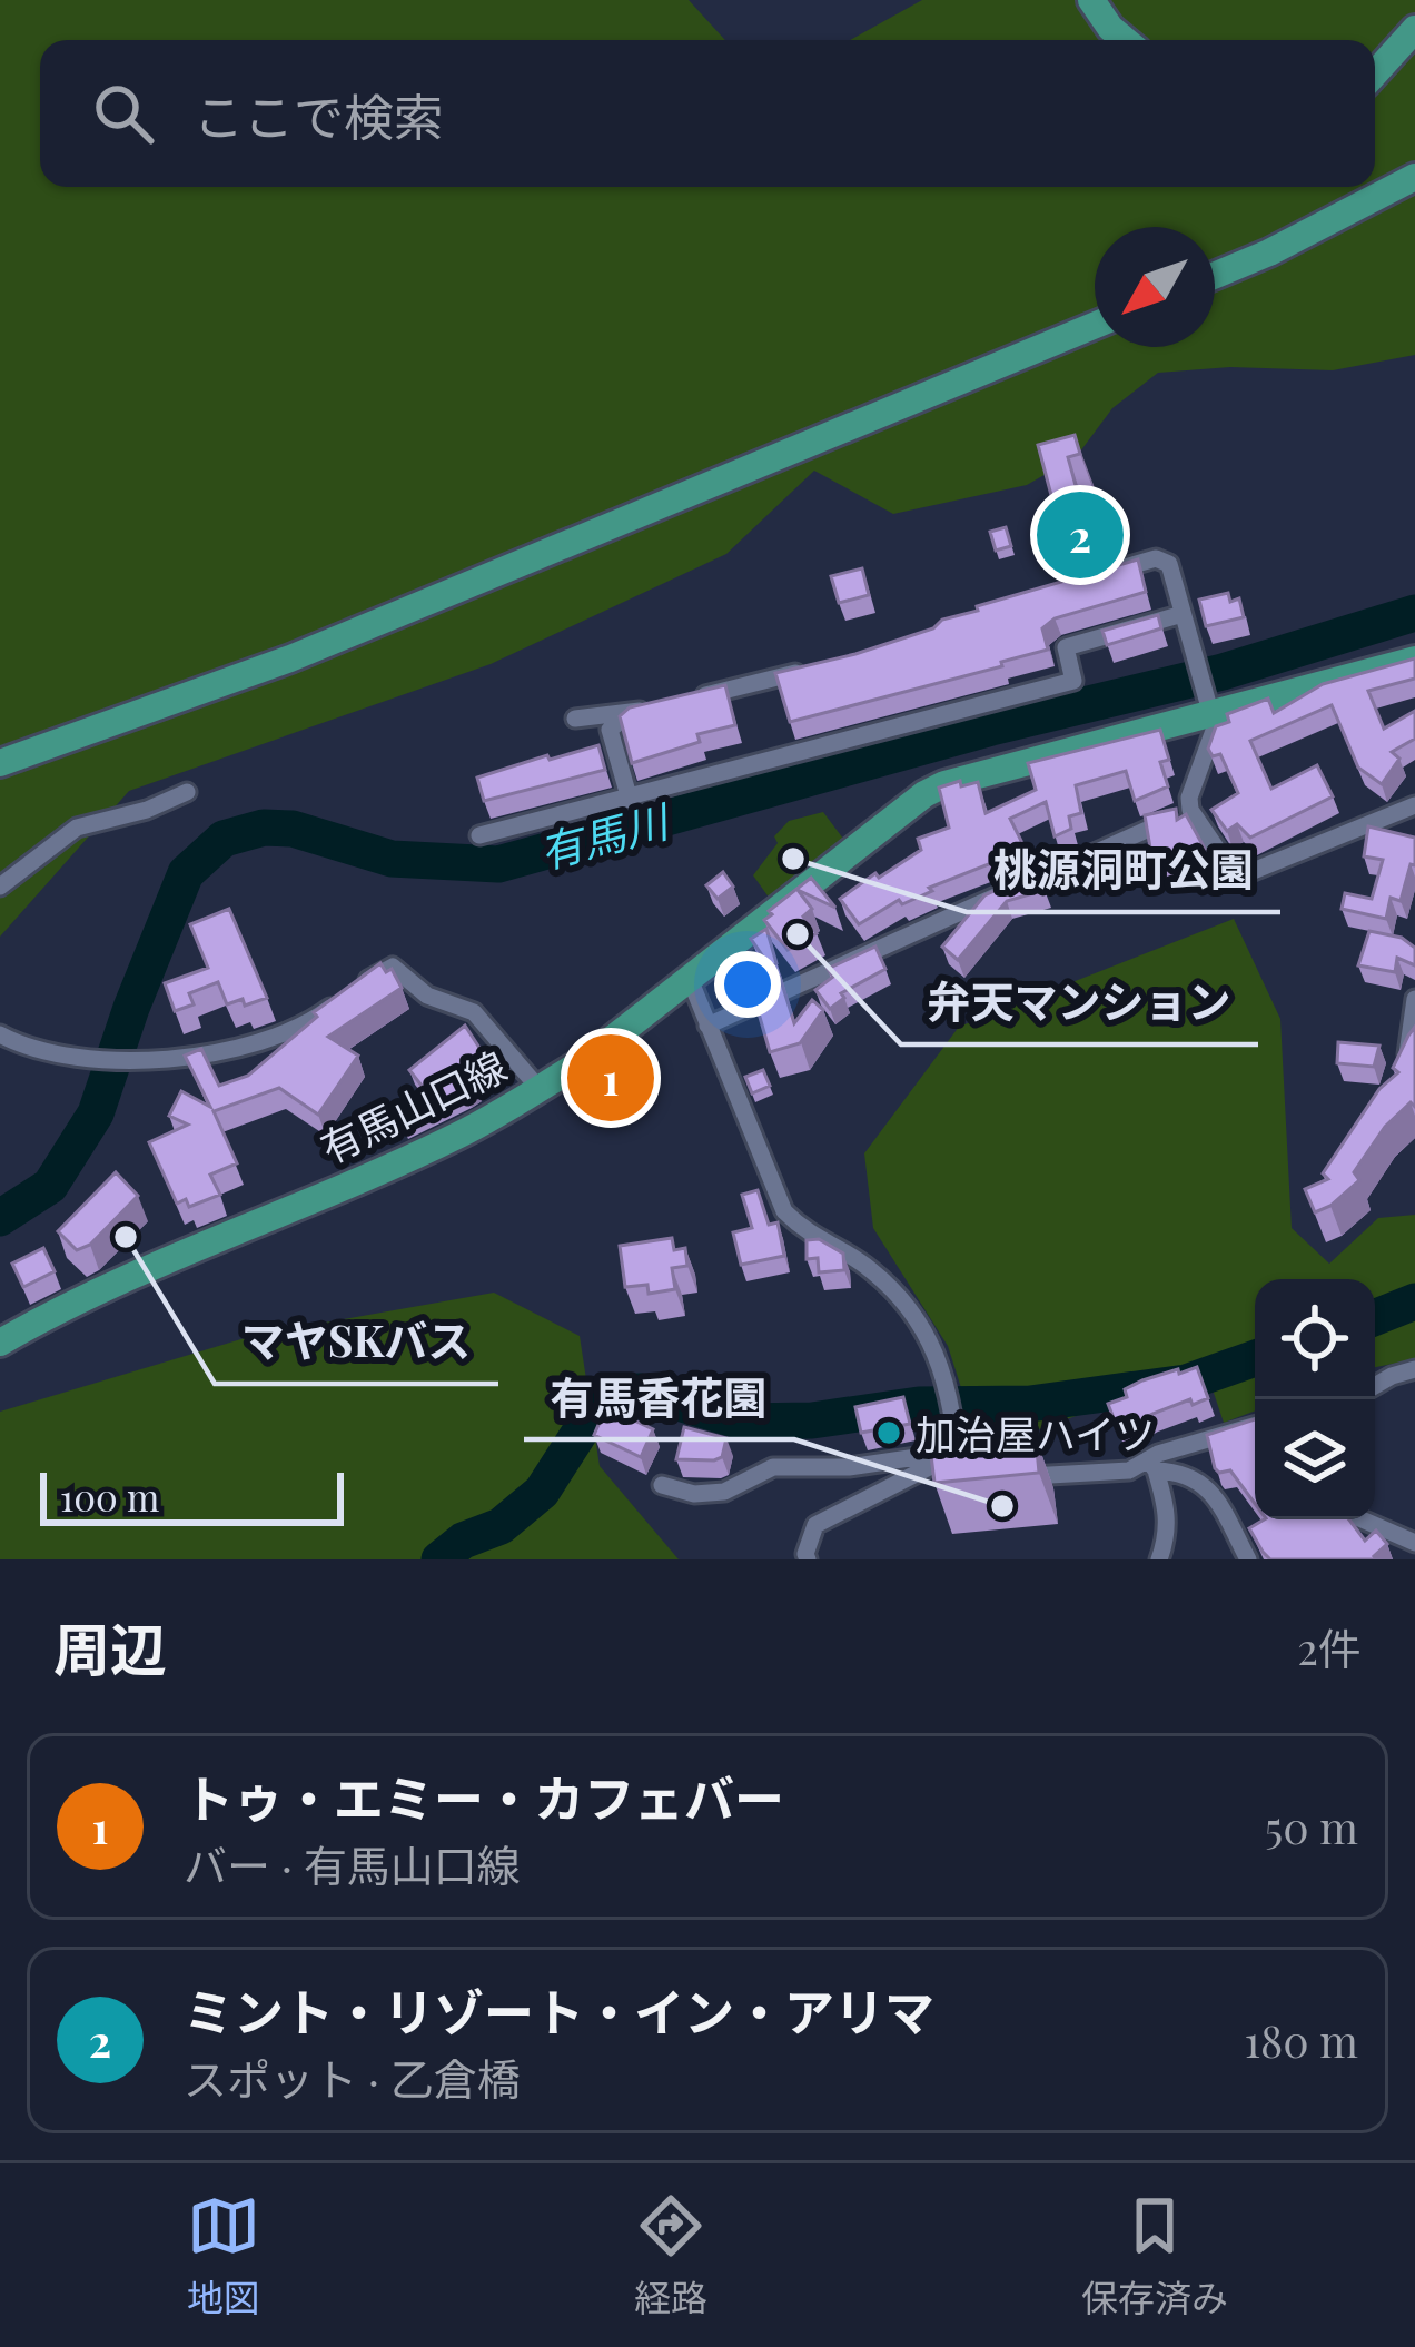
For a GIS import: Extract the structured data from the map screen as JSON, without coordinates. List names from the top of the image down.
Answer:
{
  "streets": {
    "main road": ["有馬山口線"]
  },
  "water": ["有馬川"],
  "places": [
    "桃源洞町公園",
    "弁天マンション",
    "マヤSKバス",
    "加治屋ハイツ",
    "有馬香花園"
  ],
  "scale_bar": "100 m",
  "north": "bottom left",
  "page": {
    "search": "ここで検索",
    "pins": ["2", "1"],
    "scale": "100 m",
    "heading": ["周辺", "2件"],
    "list": [
      {
        "mark": "1",
        "name": "トゥ・エミー・カフェバー",
        "note": "バー · 有馬山口線",
        "value": "50 m"
      },
      {
        "mark": "2",
        "name": "ミント・リゾート・イン・アリマ",
        "note": "スポット · 乙倉橋",
        "value": "180 m"
      }
    ],
    "nav": ["地図", "経路", "保存済み"]
  }
}
